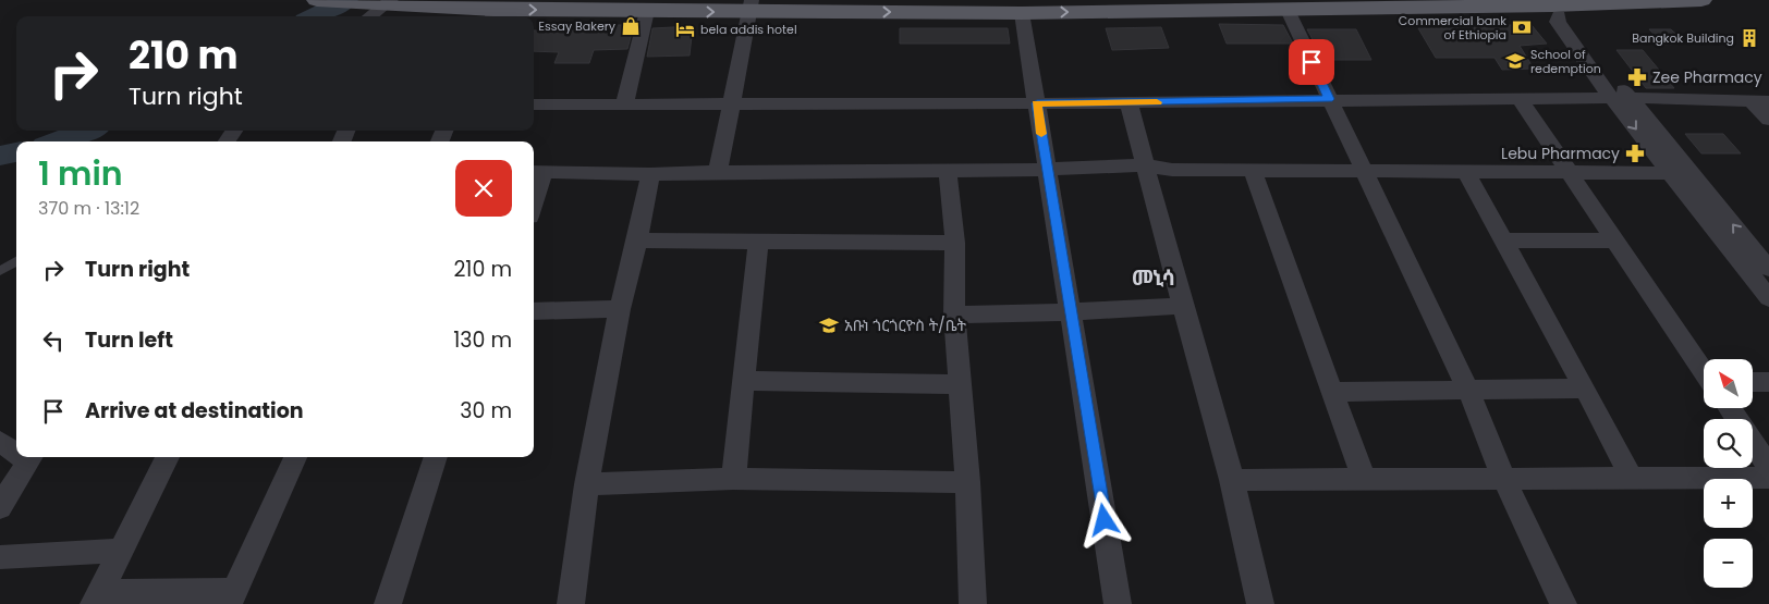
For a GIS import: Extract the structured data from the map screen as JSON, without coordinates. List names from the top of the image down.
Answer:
{
  "districts": ["መኒሳ"],
  "places": {
    "shop": ["Essay Bakery"],
    "bank": ["Commercial bank of Ethiopia"],
    "hotel": ["bela addis hotel"],
    "building": ["Bangkok Building"],
    "school or university": ["School of redemption", "አቡነ ጎርጎርዮስ ት/ቤት"],
    "pharmacy": ["Zee Pharmacy", "Lebu Pharmacy"]
  },
  "north": "top left",
  "page": {
    "turn": ["210 m", "Turn right"],
    "heading": ["1 min", "370 m · 13:12"],
    "list": [
      {
        "name": "Turn right",
        "value": "210 m"
      },
      {
        "name": "Turn left",
        "value": "130 m"
      },
      {
        "name": "Arrive at destination",
        "value": "30 m"
      }
    ],
    "map_buttons": ["+", "−"]
  }
}
